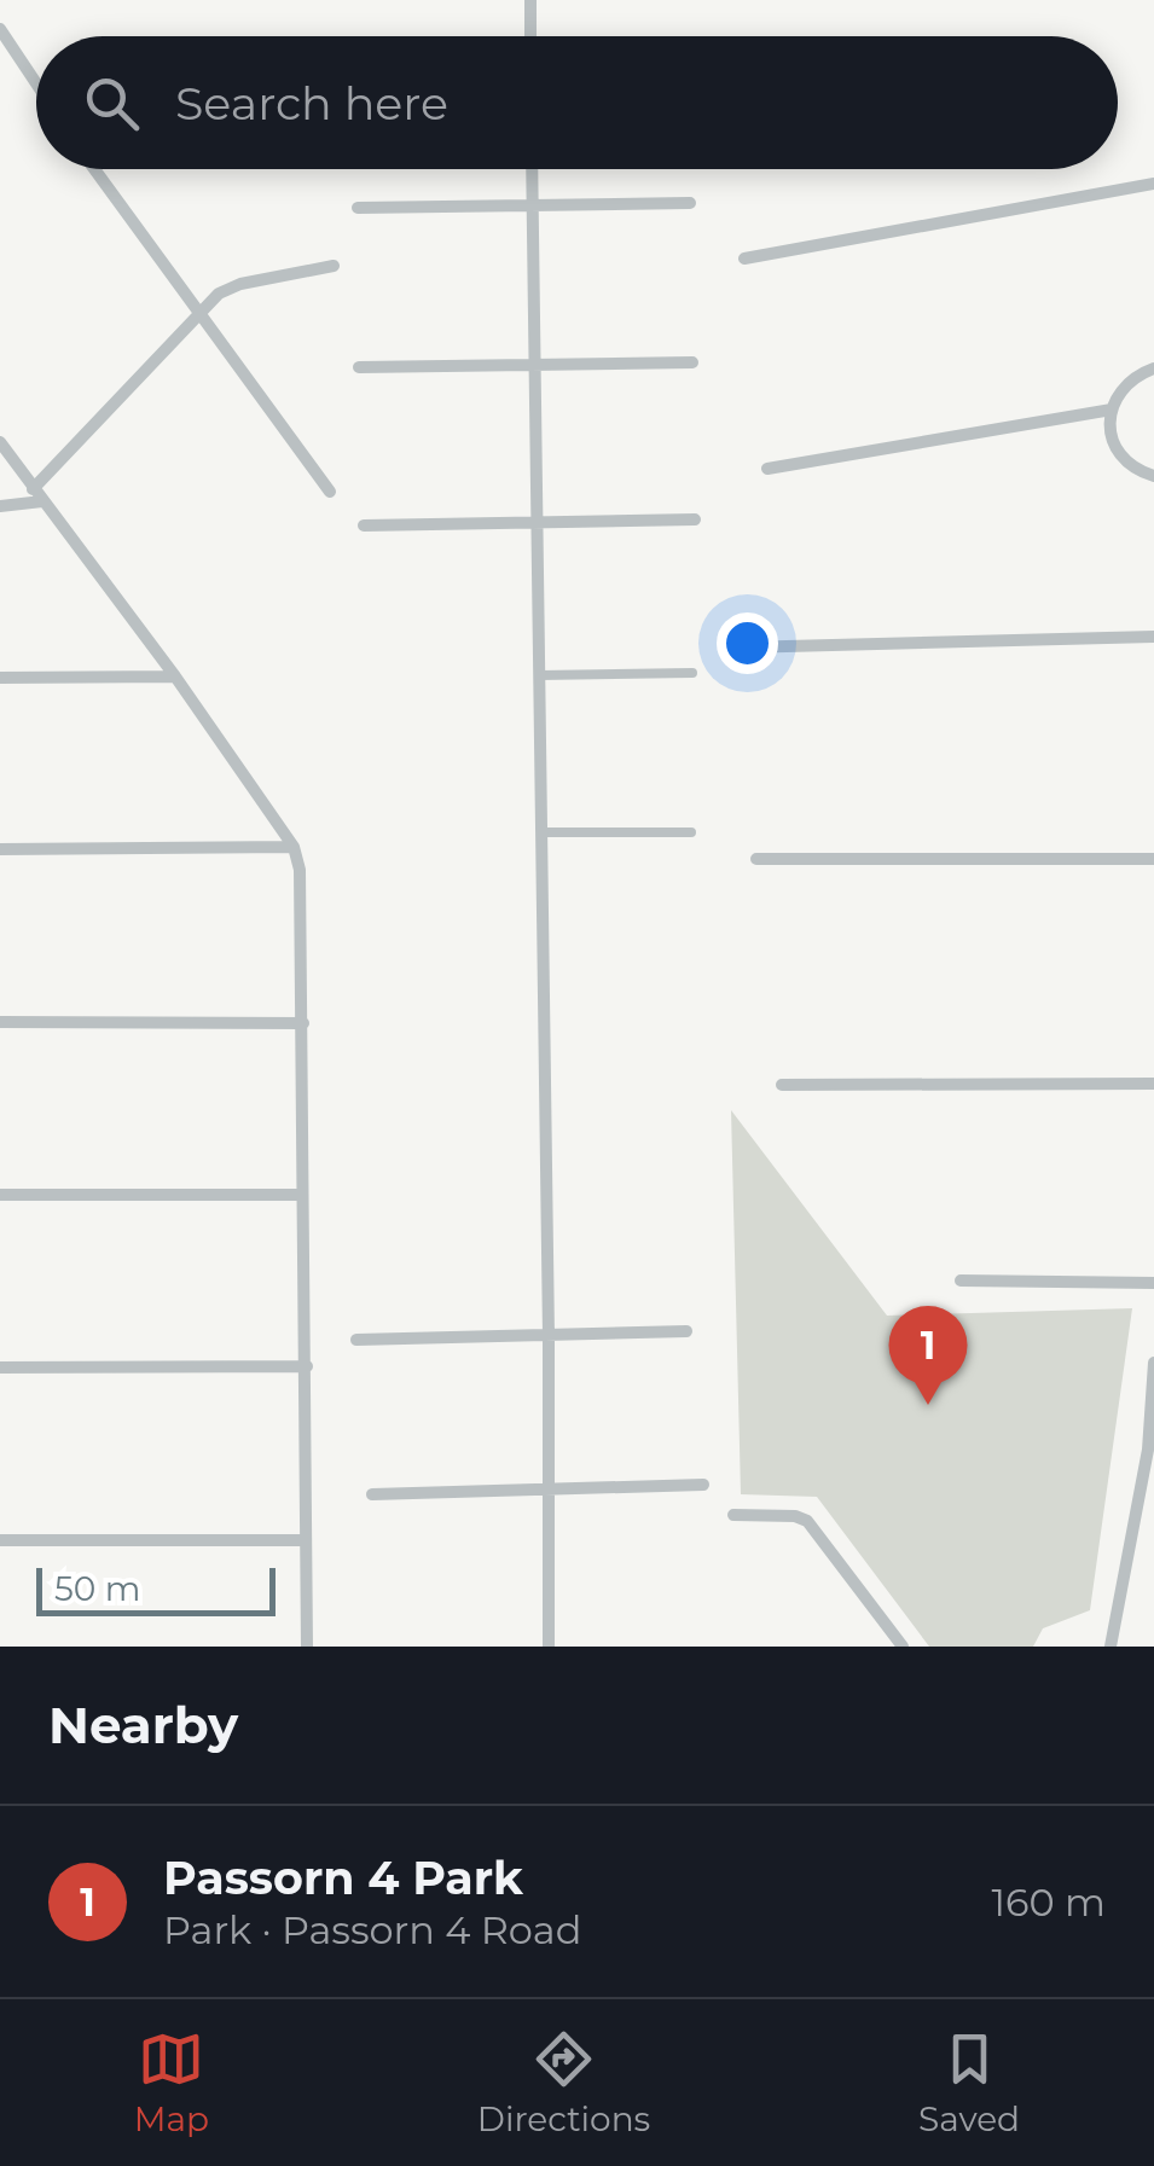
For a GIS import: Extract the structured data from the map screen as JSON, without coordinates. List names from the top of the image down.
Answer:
{
  "scale_bar": "50 m",
  "page": {
    "search": "Search here",
    "pins": "1",
    "scale": "50 m",
    "heading": "Nearby",
    "list": [
      {
        "mark": "1",
        "name": "Passorn 4 Park",
        "note": "Park · Passorn 4 Road",
        "value": "160 m"
      }
    ],
    "nav": ["Map", "Directions", "Saved"]
  }
}
